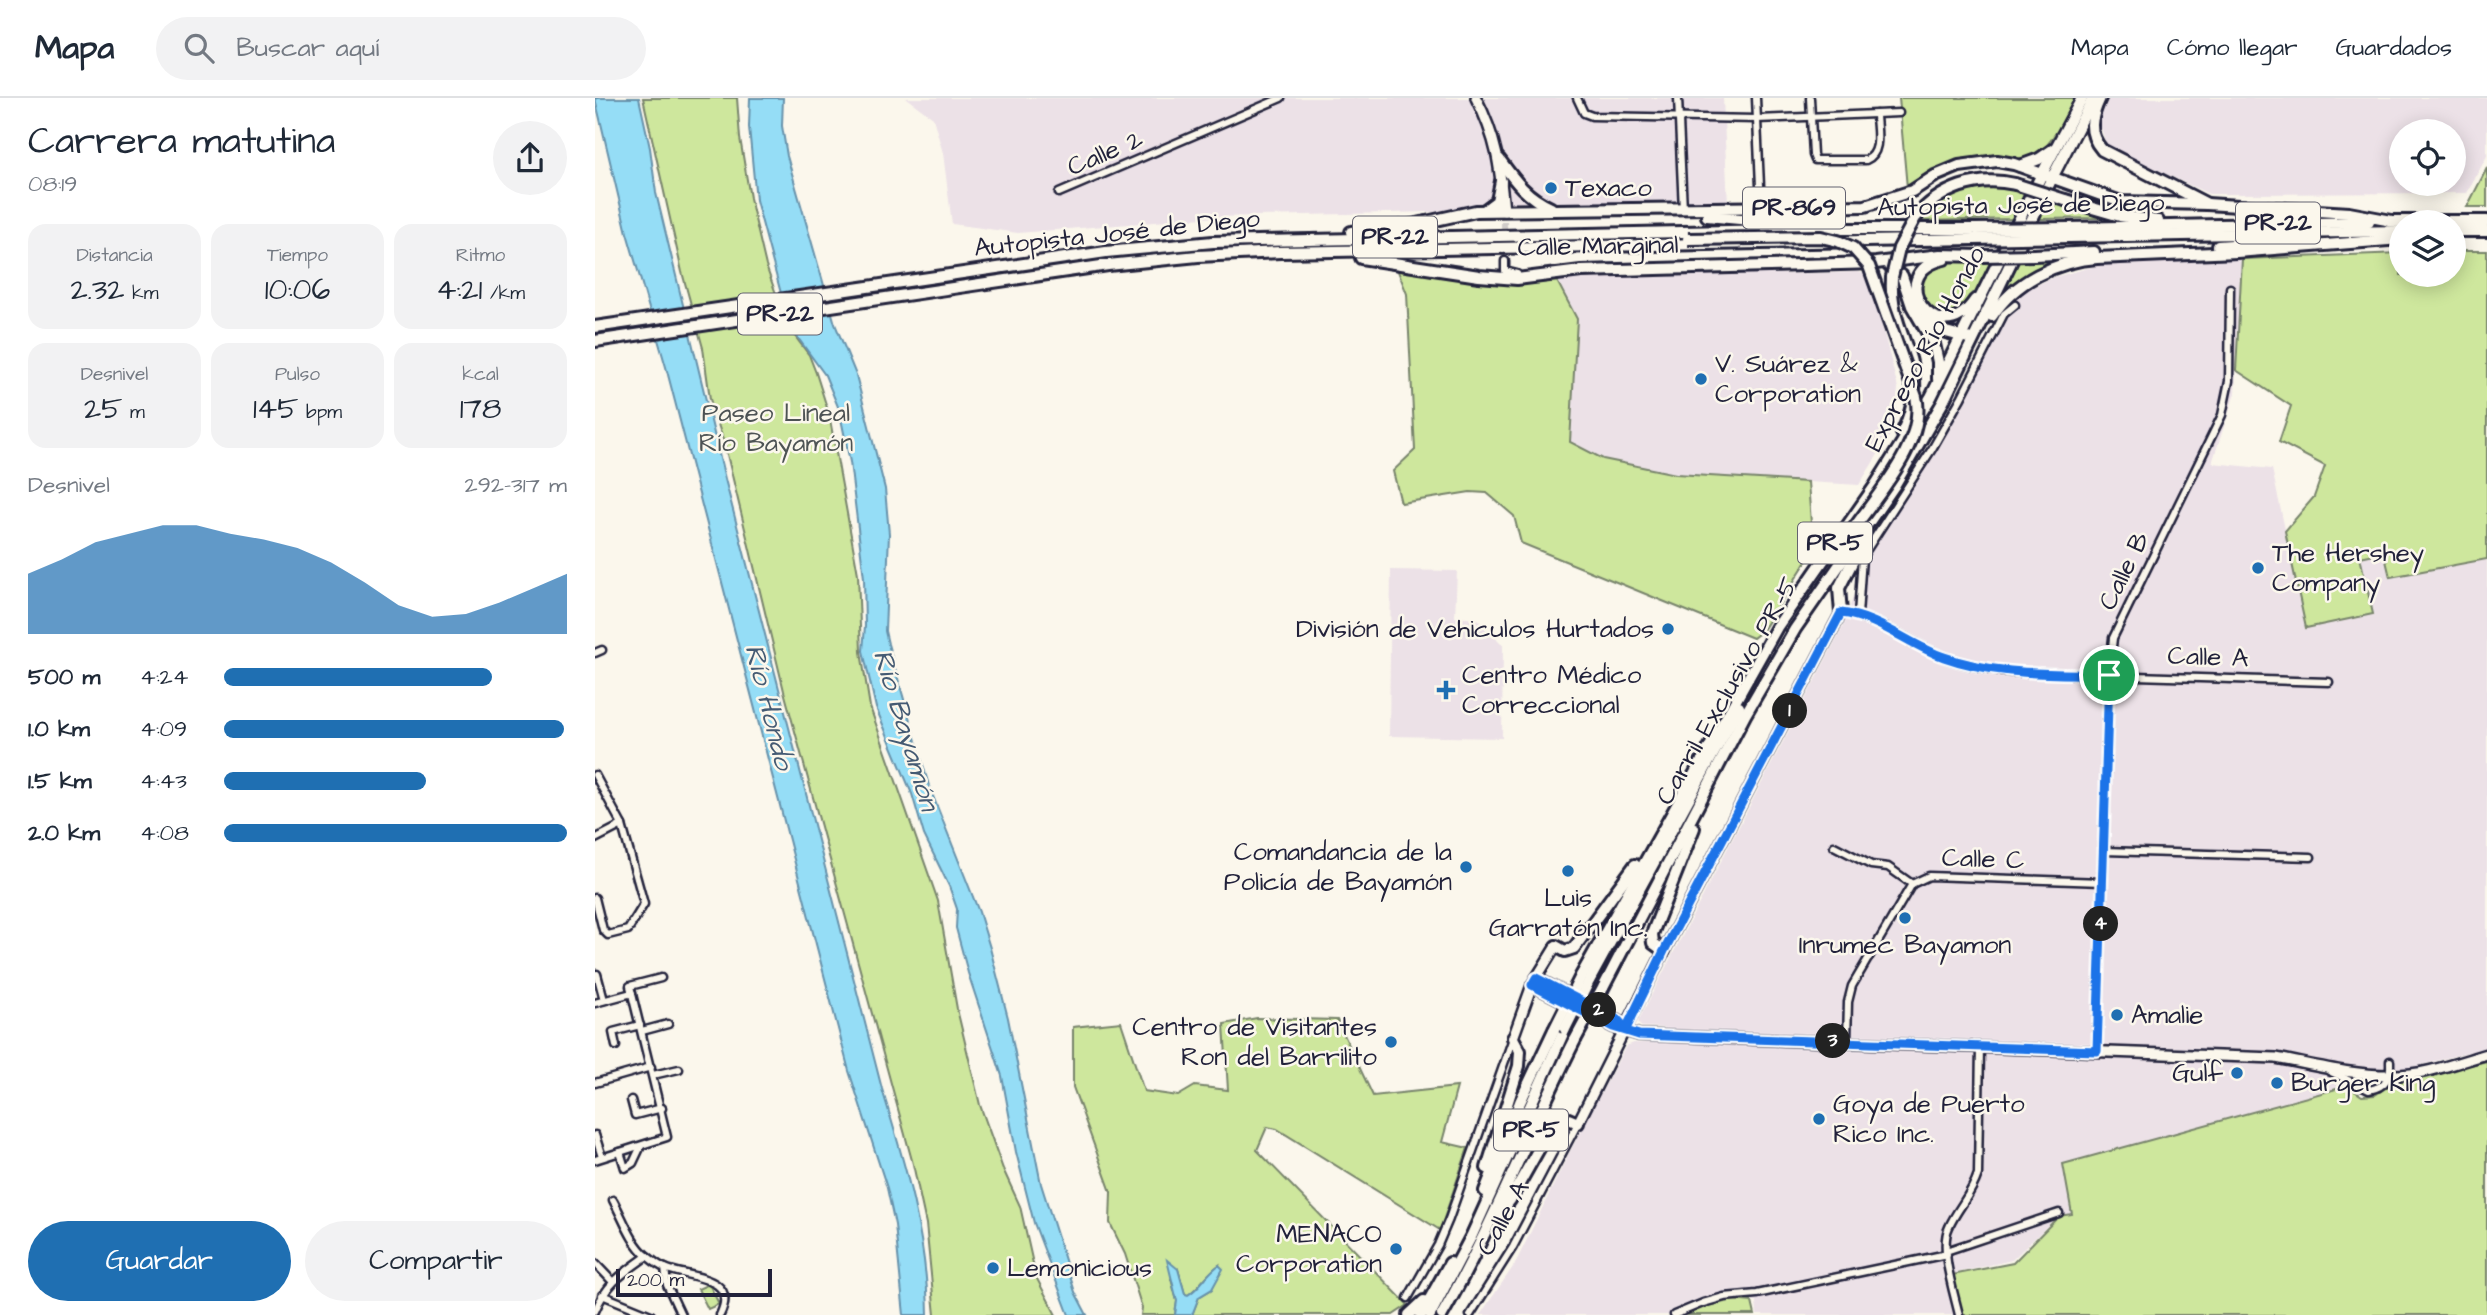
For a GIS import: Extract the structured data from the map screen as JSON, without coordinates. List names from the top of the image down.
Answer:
{
  "streets": {
    "highway": [
      "Autopista José de Diego",
      "PR-869",
      "PR-22",
      "Calle Marginal",
      "Expreso Río Hondo",
      "PR-5",
      "Carril Exclusivo PR-5"
    ],
    "street": [
      "Calle 2",
      "Calle B",
      "Calle A",
      "Calle C"
    ]
  },
  "crossings": [
    ["Autopista José de Diego", "Calle Marginal"],
    ["PR-869", "Expreso Río Hondo"],
    ["PR-869", "PR-5"],
    ["Expreso Río Hondo", "PR-5"],
    ["Expreso Río Hondo", "Carril Exclusivo PR-5"],
    ["Calle B", "Calle A"],
    ["Calle B", "Calle C"]
  ],
  "water": ["Río Hondo", "Río Bayamón"],
  "parks": ["Paseo Lineal Río Bayamón"],
  "places": {
    "other": [
      "Texaco",
      "V. Suárez & Corporation",
      "The Hershey Company",
      "División de Vehiculos Hurtados",
      "Comandancia de la Policía de Bayamón",
      "Luis Garratón Inc.",
      "Inrumec Bayamon",
      "Amalie",
      "Centro de Visitantes Ron del Barrilito",
      "Gulf",
      "Burger King",
      "Goya de Puerto Rico Inc.",
      "MENACO Corporation",
      "Lemonicious"
    ],
    "health": ["Centro Médico Correccional"]
  },
  "scale_bar": "200 m",
  "page": {
    "header": "Mapa",
    "search": "Buscar aquí",
    "nav": ["Mapa", "Cómo llegar", "Guardados"],
    "heading": ["Carrera matutina", "08:19"],
    "stats": [
      ["Distancia", "2.32 km"],
      ["Tiempo", "10:06"],
      ["Ritmo", "4:21 /km"],
      ["Desnivel", "25 m"],
      ["Pulso", "145 bpm"],
      ["kcal", "178"]
    ],
    "chart": ["Desnivel", "292–317 m"],
    "list": [
      {
        "name": "500 m",
        "note": "4:24"
      },
      {
        "name": "1.0 km",
        "note": "4:09"
      },
      {
        "name": "1.5 km",
        "note": "4:43"
      },
      {
        "name": "2.0 km",
        "note": "4:08"
      }
    ],
    "pins": [
      "1",
      "4",
      "2",
      "3"
    ],
    "buttons": ["Guardar", "Compartir"],
    "scale": "200 m"
  }
}
